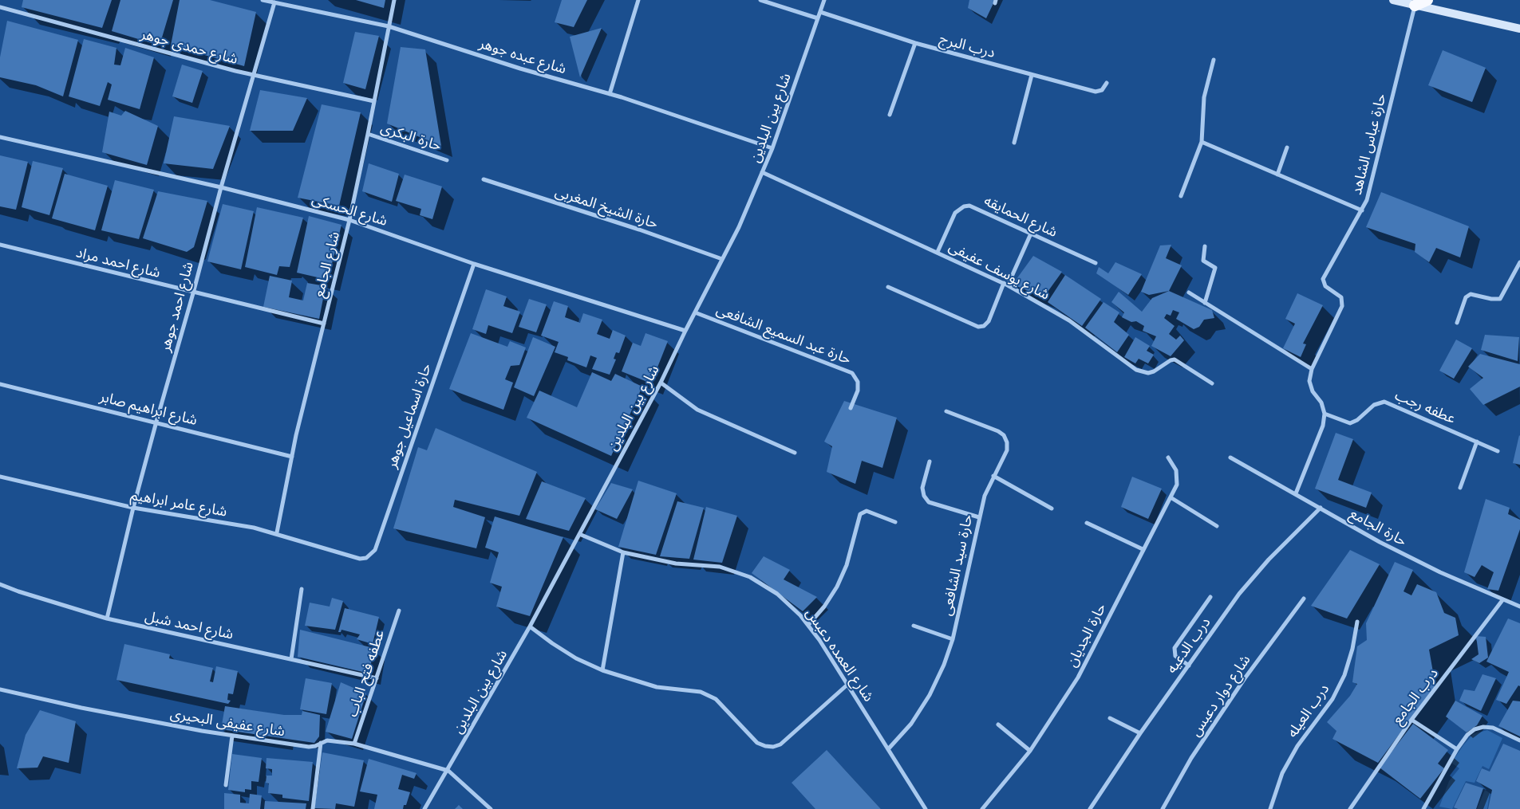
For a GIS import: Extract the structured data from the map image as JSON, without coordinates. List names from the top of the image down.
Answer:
{
  "streets": {
    "street": [
      "درب البرج",
      "شارع حمدى جوهر",
      "شارع عبده جوهر",
      "شارع بين البلدين",
      "حارة البكرى",
      "حارة عباس الشاهد",
      "حارة الشيخ المغربى",
      "شارع الحسكى",
      "شارع الحمايقه",
      "شارع احمد مراد",
      "شارع الجامع",
      "شارع يوسف عفيفى",
      "شارع احمد جوهر",
      "حارة عبد السميع الشافعى",
      "عطفه رجب",
      "شارع ابراهيم صابر",
      "حارة اسماعيل جوهر",
      "شارع عامر ابراهيم",
      "حارة الجامع",
      "حارة سيد الشافعى",
      "شارع احمد شبل",
      "حارة الجديان",
      "درب الدعيه",
      "شارع العمده دعبس",
      "عطفه فتح الباب",
      "شارع دوار دعبس",
      "درب الجامع",
      "درب العيله",
      "شارع عفيفى البحيرى"
    ]
  },
  "crossings": [
    ["درب البرج", "شارع بين البلدين"],
    ["شارع حمدى جوهر", "شارع الجامع"],
    ["شارع حمدى جوهر", "شارع احمد جوهر"],
    ["شارع عبده جوهر", "شارع بين البلدين"],
    ["شارع عبده جوهر", "شارع الجامع"],
    ["شارع عبده جوهر", "شارع احمد جوهر"],
    ["شارع بين البلدين", "حارة الشيخ المغربى"],
    ["شارع بين البلدين", "شارع الحسكى"],
    ["شارع بين البلدين", "شارع يوسف عفيفى"],
    ["شارع بين البلدين", "حارة عبد السميع الشافعى"],
    ["شارع بين البلدين", "شارع العمده دعبس"],
    ["شارع بين البلدين", "شارع عفيفى البحيرى"],
    ["حارة البكرى", "شارع الجامع"],
    ["حارة عباس الشاهد", "عطفه رجب"],
    ["شارع الحسكى", "شارع الجامع"],
    ["شارع الحسكى", "شارع احمد جوهر"],
    ["شارع الحسكى", "حارة اسماعيل جوهر"],
    ["شارع الحمايقه", "شارع يوسف عفيفى"],
    ["شارع احمد مراد", "شارع الجامع"],
    ["شارع احمد مراد", "شارع احمد جوهر"],
    ["شارع الجامع", "شارع ابراهيم صابر"],
    ["شارع الجامع", "شارع عامر ابراهيم"],
    ["شارع احمد جوهر", "شارع ابراهيم صابر"],
    ["شارع احمد جوهر", "شارع عامر ابراهيم"],
    ["شارع احمد جوهر", "شارع احمد شبل"],
    ["حارة اسماعيل جوهر", "شارع عامر ابراهيم"],
    ["حارة الجامع", "درب الدعيه"],
    ["حارة الجامع", "درب الجامع"],
    ["حارة سيد الشافعى", "شارع العمده دعبس"],
    ["شارع احمد شبل", "عطفه فتح الباب"],
    ["عطفه فتح الباب", "شارع عفيفى البحيرى"]
  ]
}
